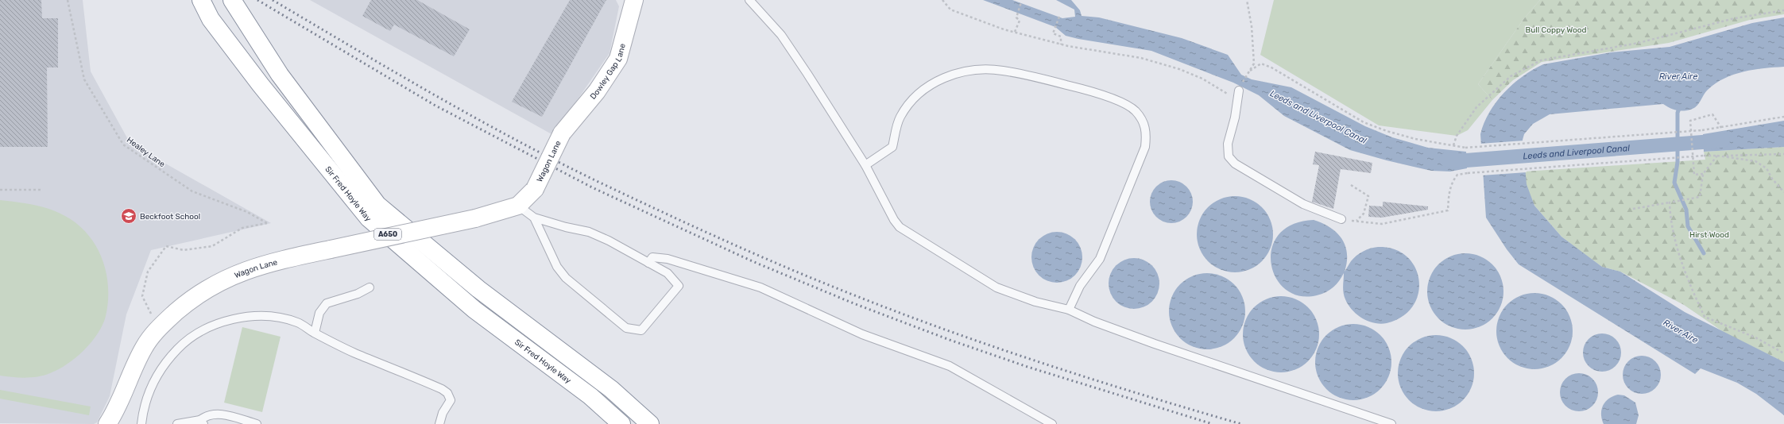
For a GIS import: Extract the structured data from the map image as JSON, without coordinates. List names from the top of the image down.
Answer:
{
  "streets": {
    "main road": [
      "Dowley Gap Lane",
      "Wagon Lane",
      "Sir Fred Hoyle Way",
      "A650"
    ],
    "path": ["Healey Lane"]
  },
  "crossings": [
    ["Dowley Gap Lane", "Wagon Lane"],
    ["Healey Lane", "Wagon Lane"]
  ],
  "water": ["River Aire", "Leeds and Liverpool Canal"],
  "parks": ["Bull Coppy Wood", "Hirst Wood"],
  "places": {
    "school or university": ["Beckfoot School"]
  }
}
